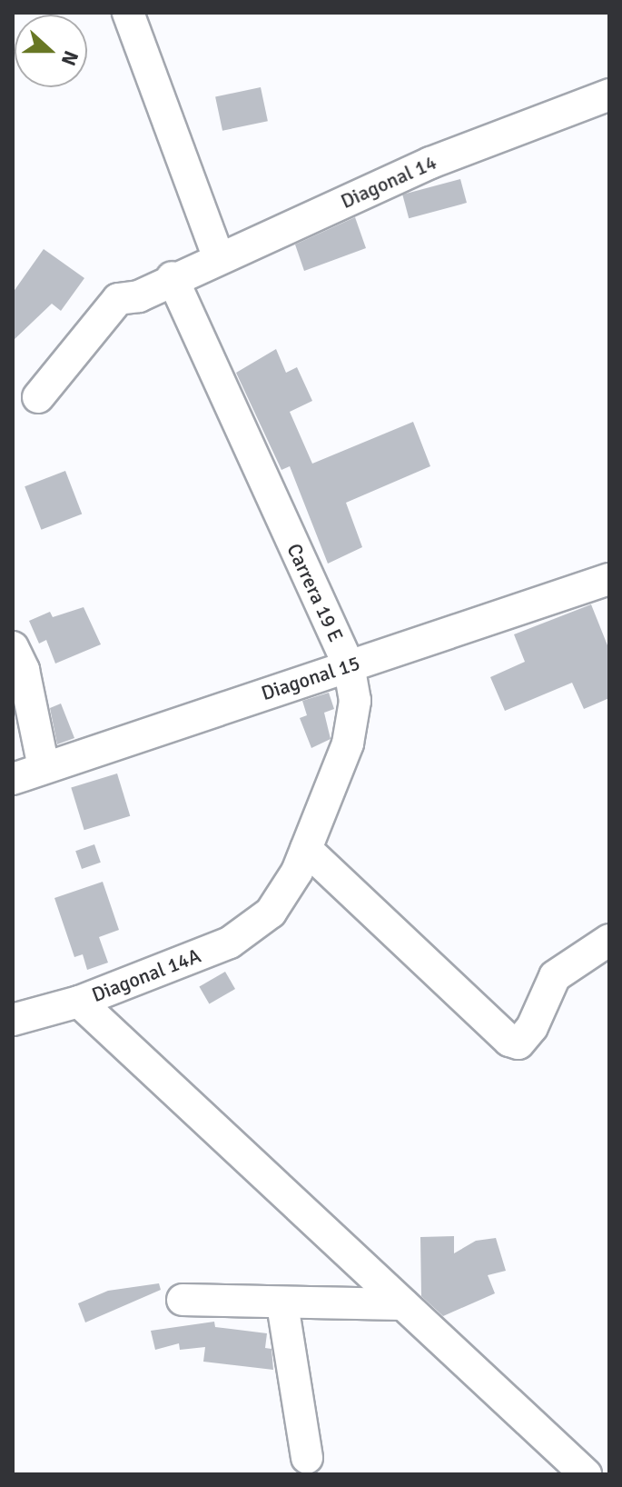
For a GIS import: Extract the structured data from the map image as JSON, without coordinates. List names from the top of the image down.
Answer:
{
  "streets": {
    "street": [
      "Diagonal 14",
      "Carrera 19 E",
      "Diagonal 15",
      "Diagonal 14A"
    ]
  },
  "crossings": [
    ["Diagonal 14", "Carrera 19 E"],
    ["Carrera 19 E", "Diagonal 15"],
    ["Carrera 19 E", "Diagonal 14A"]
  ],
  "north": "right"
}
